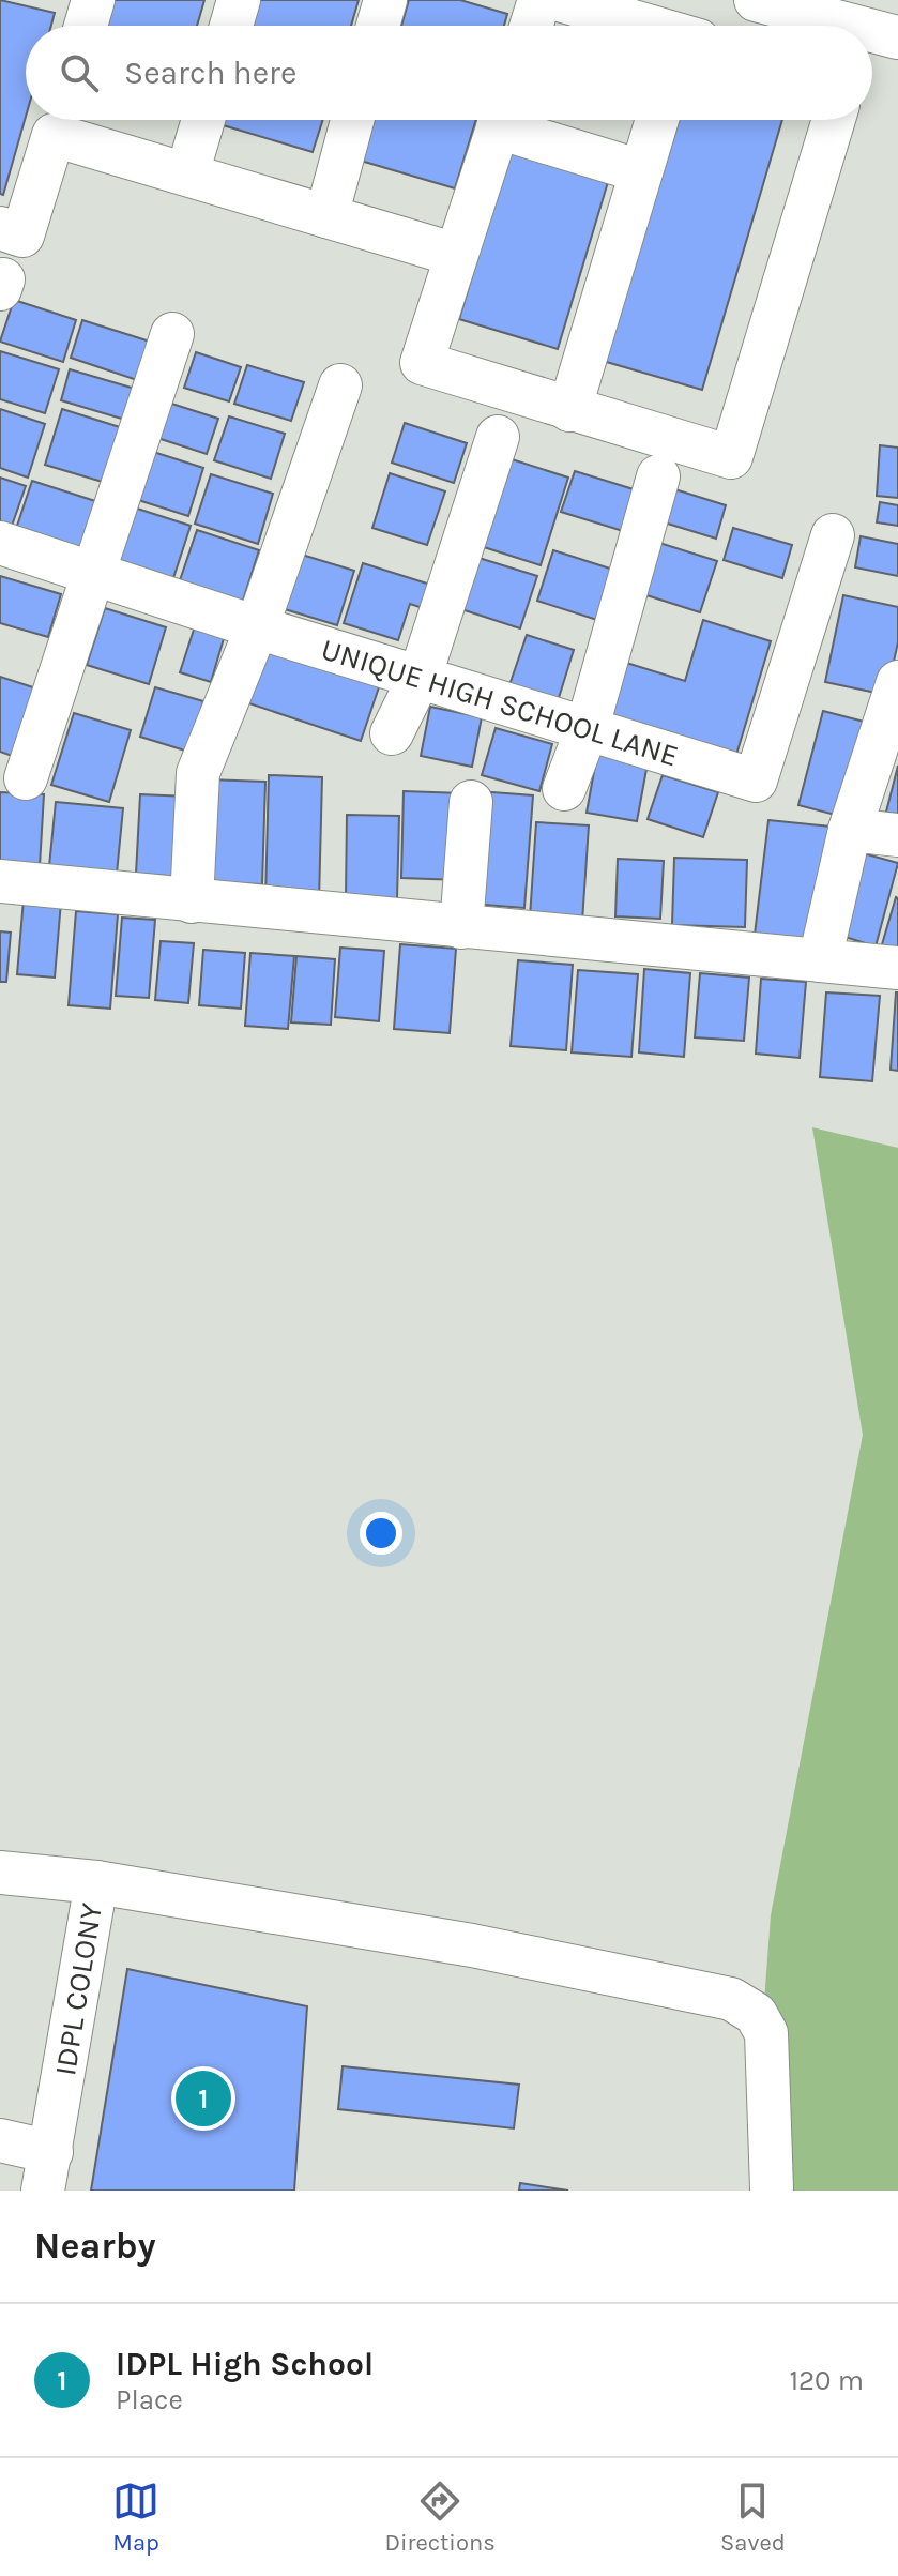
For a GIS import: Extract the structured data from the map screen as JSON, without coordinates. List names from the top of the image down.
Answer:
{
  "streets": {
    "street": ["UNIQUE HIGH SCHOOL LANE", "IDPL COLONY"]
  },
  "page": {
    "search": "Search here",
    "pins": "1",
    "heading": "Nearby",
    "list": [
      {
        "mark": "1",
        "name": "IDPL High School",
        "note": "Place",
        "value": "120 m"
      }
    ],
    "nav": ["Map", "Directions", "Saved"]
  }
}
